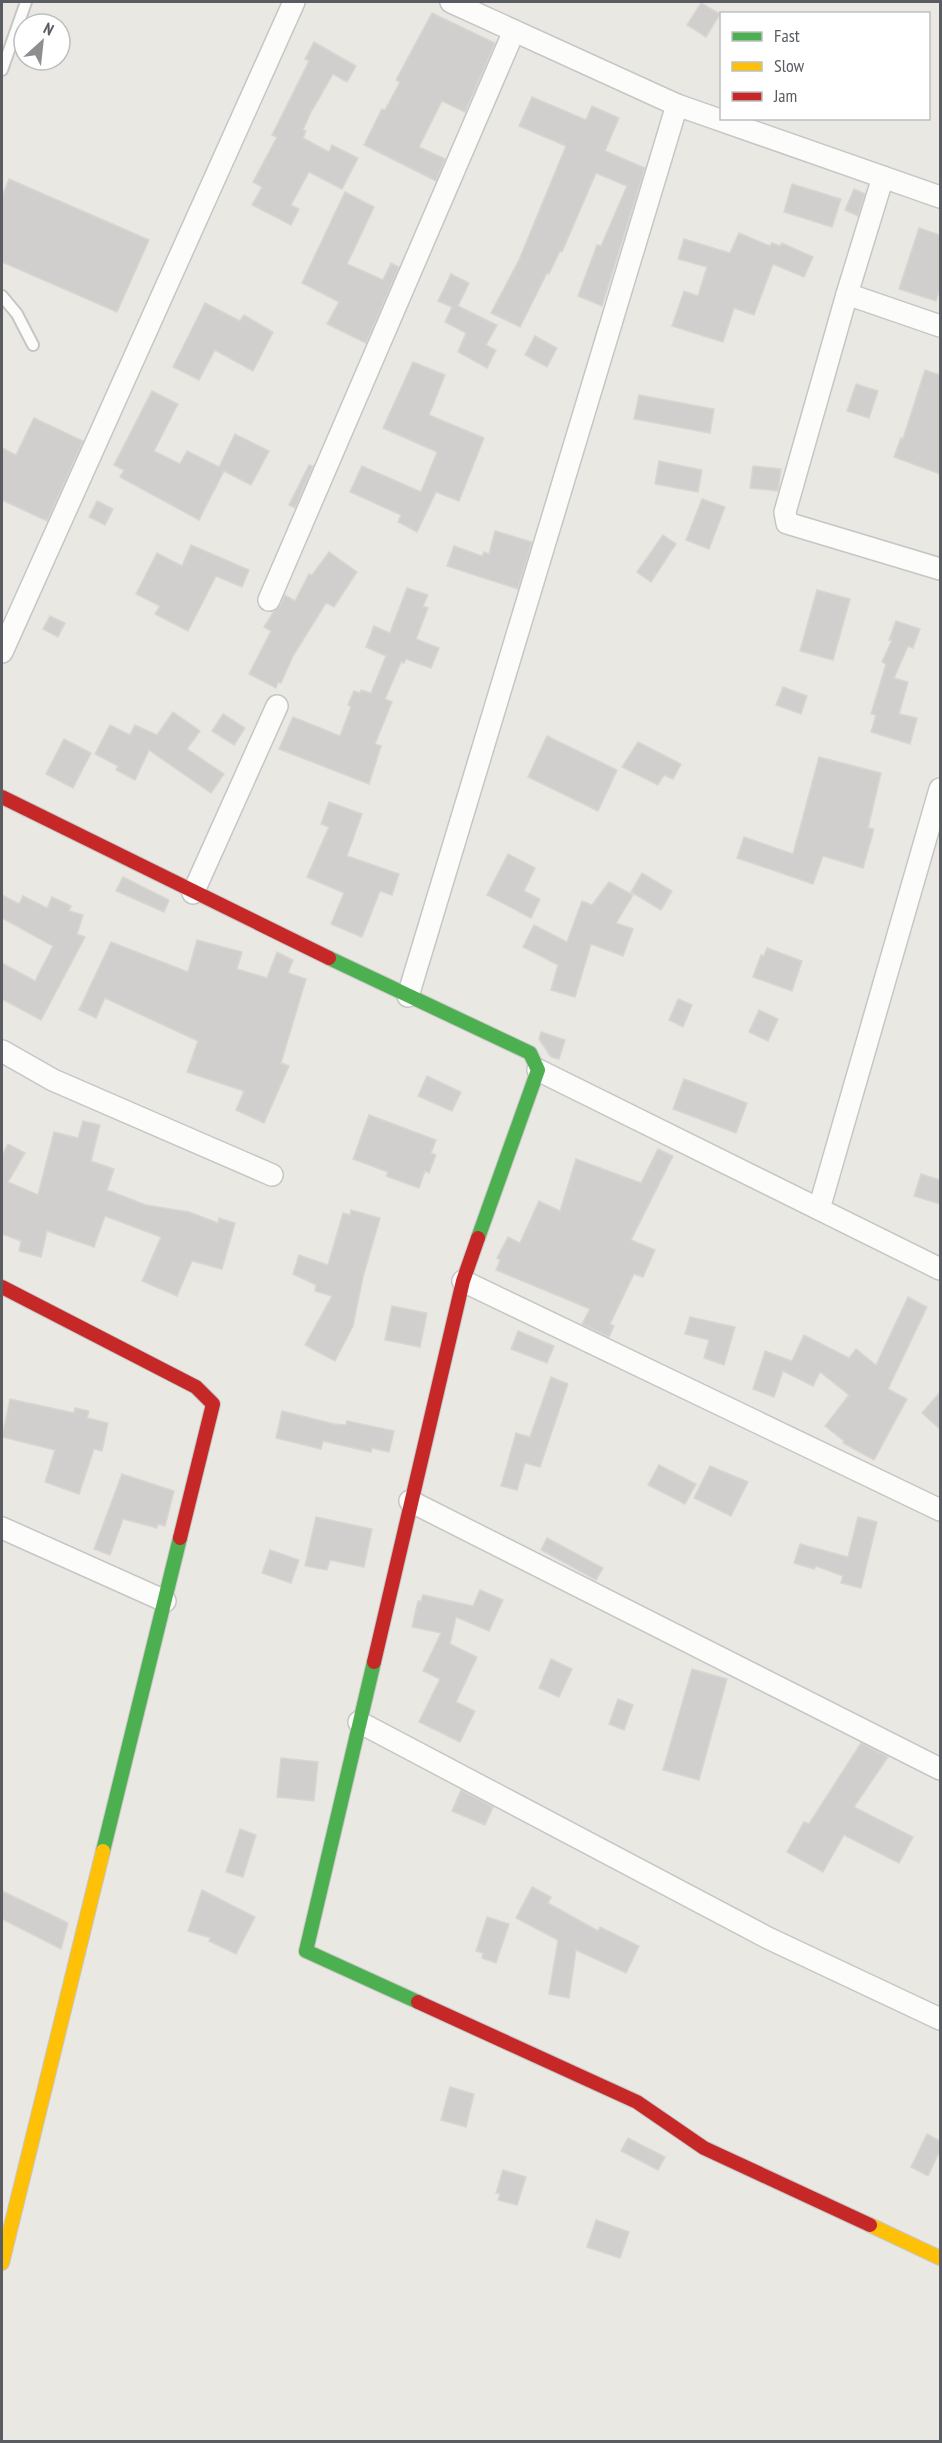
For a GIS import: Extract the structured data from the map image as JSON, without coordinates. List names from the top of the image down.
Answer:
{
  "legend": ["Fast", "Slow", "Jam"],
  "north": "top right"
}
